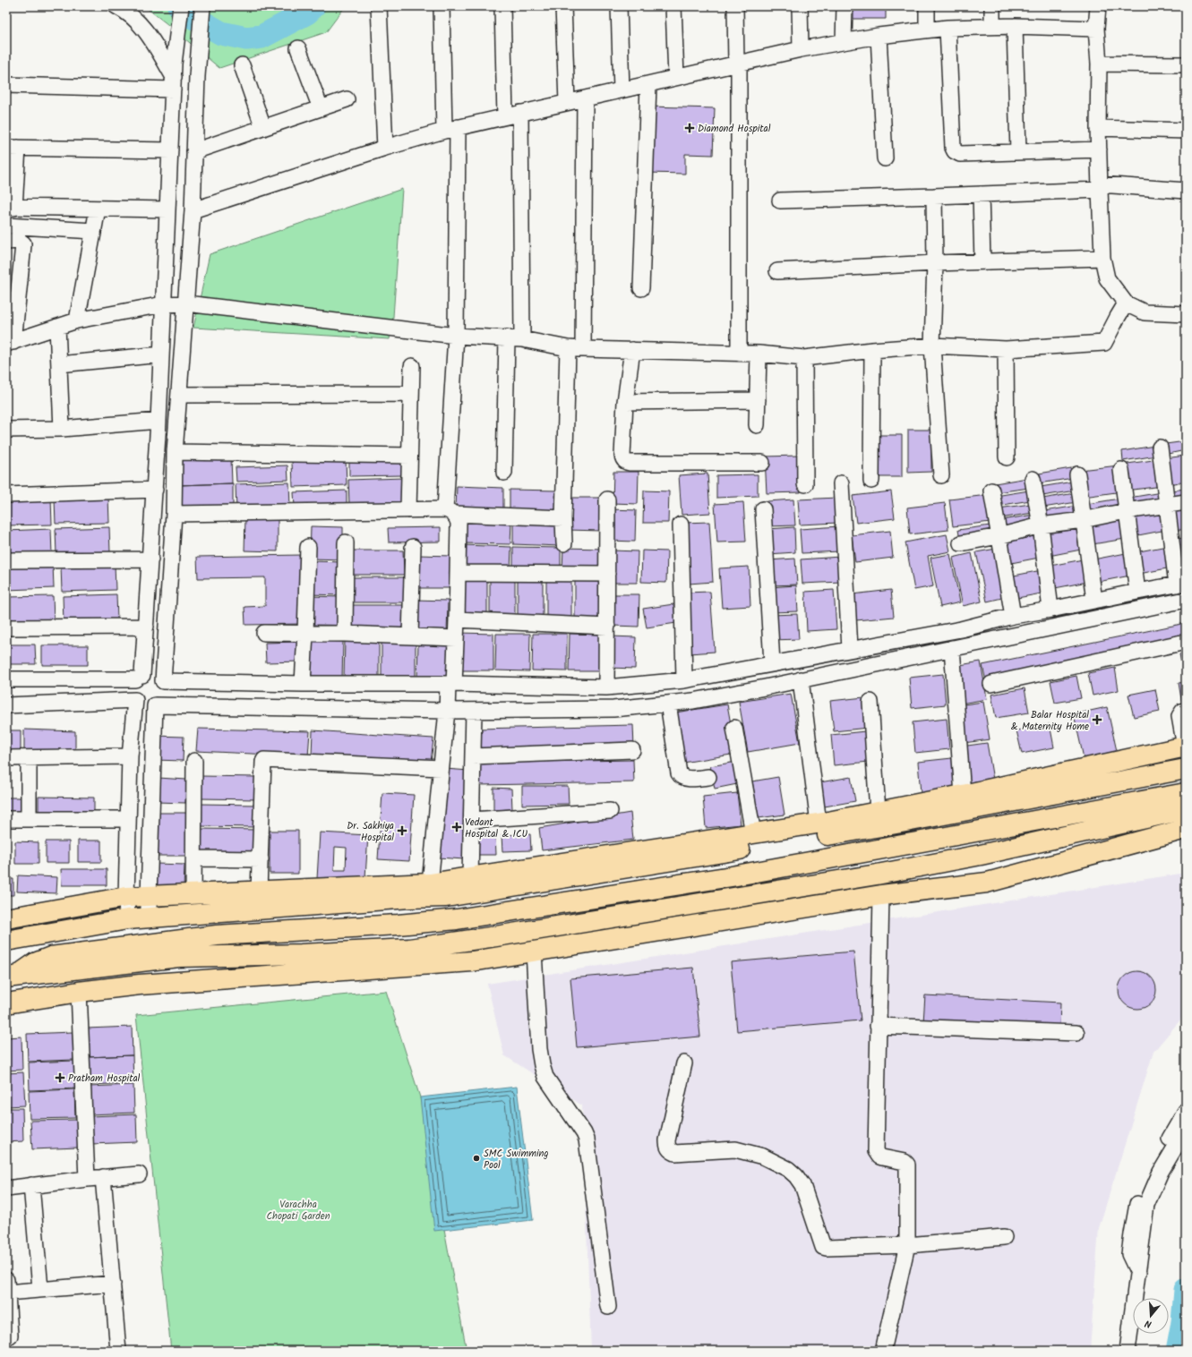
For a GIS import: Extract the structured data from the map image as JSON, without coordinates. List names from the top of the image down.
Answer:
{
  "parks": ["Varachha Chopati Garden"],
  "places": {
    "health": [
      "Diamond Hospital",
      "Balar Hospital & Maternity Home",
      "Vedant Hospital & ICU",
      "Dr. Sakhiya Hospital",
      "Pratham Hospital"
    ],
    "other": ["SMC Swimming Pool"]
  },
  "north": "bottom"
}
